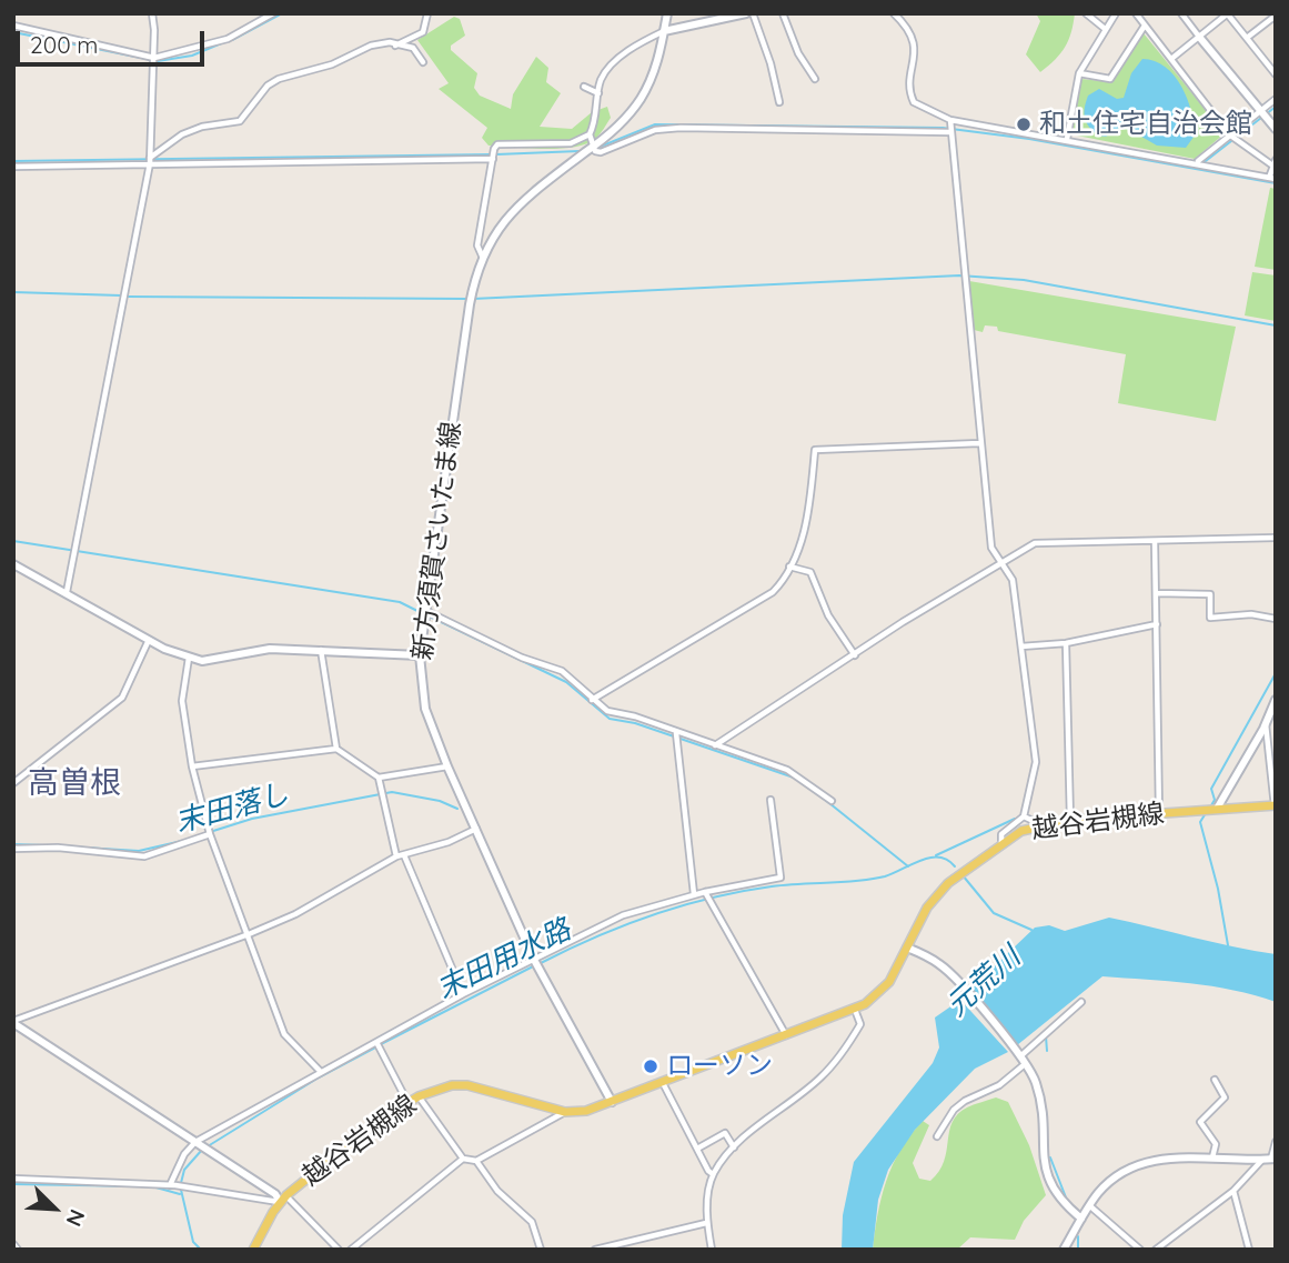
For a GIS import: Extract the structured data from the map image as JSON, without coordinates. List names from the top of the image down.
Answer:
{
  "streets": {
    "main road": ["新方須賀さいたま線", "越谷岩槻線"]
  },
  "crossings": [
    ["新方須賀さいたま線", "越谷岩槻線"]
  ],
  "districts": ["高曽根"],
  "water": ["末田落し", "末田用水路", "元荒川"],
  "places": ["和土住宅自治会館", "ローソン"],
  "scale_bar": "200 m",
  "north": "bottom right"
}
